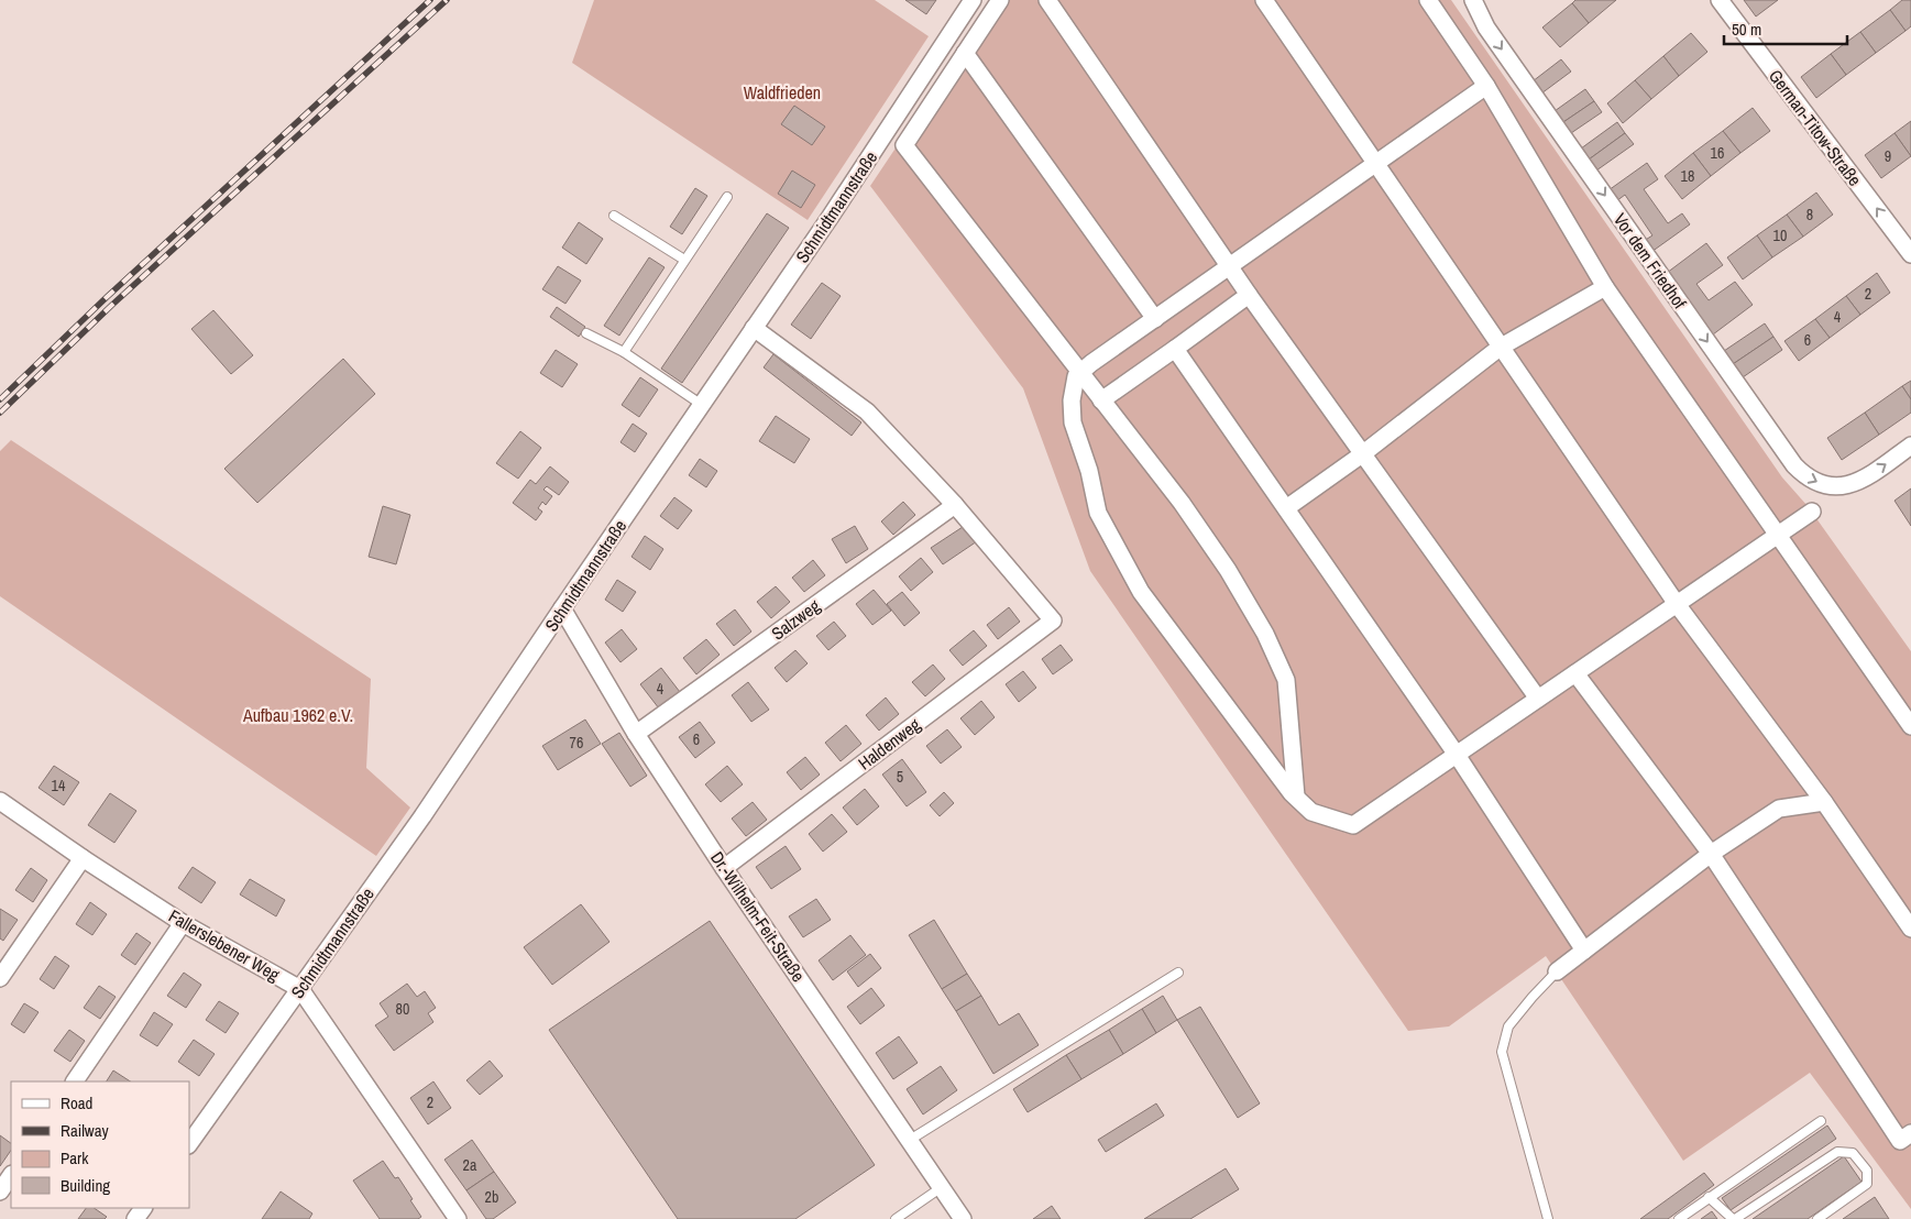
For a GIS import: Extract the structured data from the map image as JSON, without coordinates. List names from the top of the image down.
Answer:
{
  "streets": {
    "street": [
      "German-Titow-Straße",
      "Schmidtmannstraße",
      "Vor dem Friedhof",
      "Salzweg",
      "Haldenweg",
      "Dr.-Wilhelm-Feit-Straße",
      "Fallerslebener Weg"
    ]
  },
  "crossings": [
    ["Schmidtmannstraße", "Dr.-Wilhelm-Feit-Straße"],
    ["Schmidtmannstraße", "Fallerslebener Weg"],
    ["Salzweg", "Haldenweg"],
    ["Salzweg", "Dr.-Wilhelm-Feit-Straße"],
    ["Haldenweg", "Dr.-Wilhelm-Feit-Straße"]
  ],
  "one_way": ["German-Titow-Straße"],
  "parks": ["Waldfrieden", "Aufbau 1962 e.V."],
  "house_numbers": [
    "16",
    "9",
    "18",
    "8",
    "10",
    "2",
    "4",
    "6",
    "4",
    "6",
    "76",
    "5",
    "14",
    "80",
    "2",
    "2a",
    "2b"
  ],
  "legend": [
    "Road",
    "Railway",
    "Park",
    "Building"
  ],
  "scale_bar": "50 m"
}
